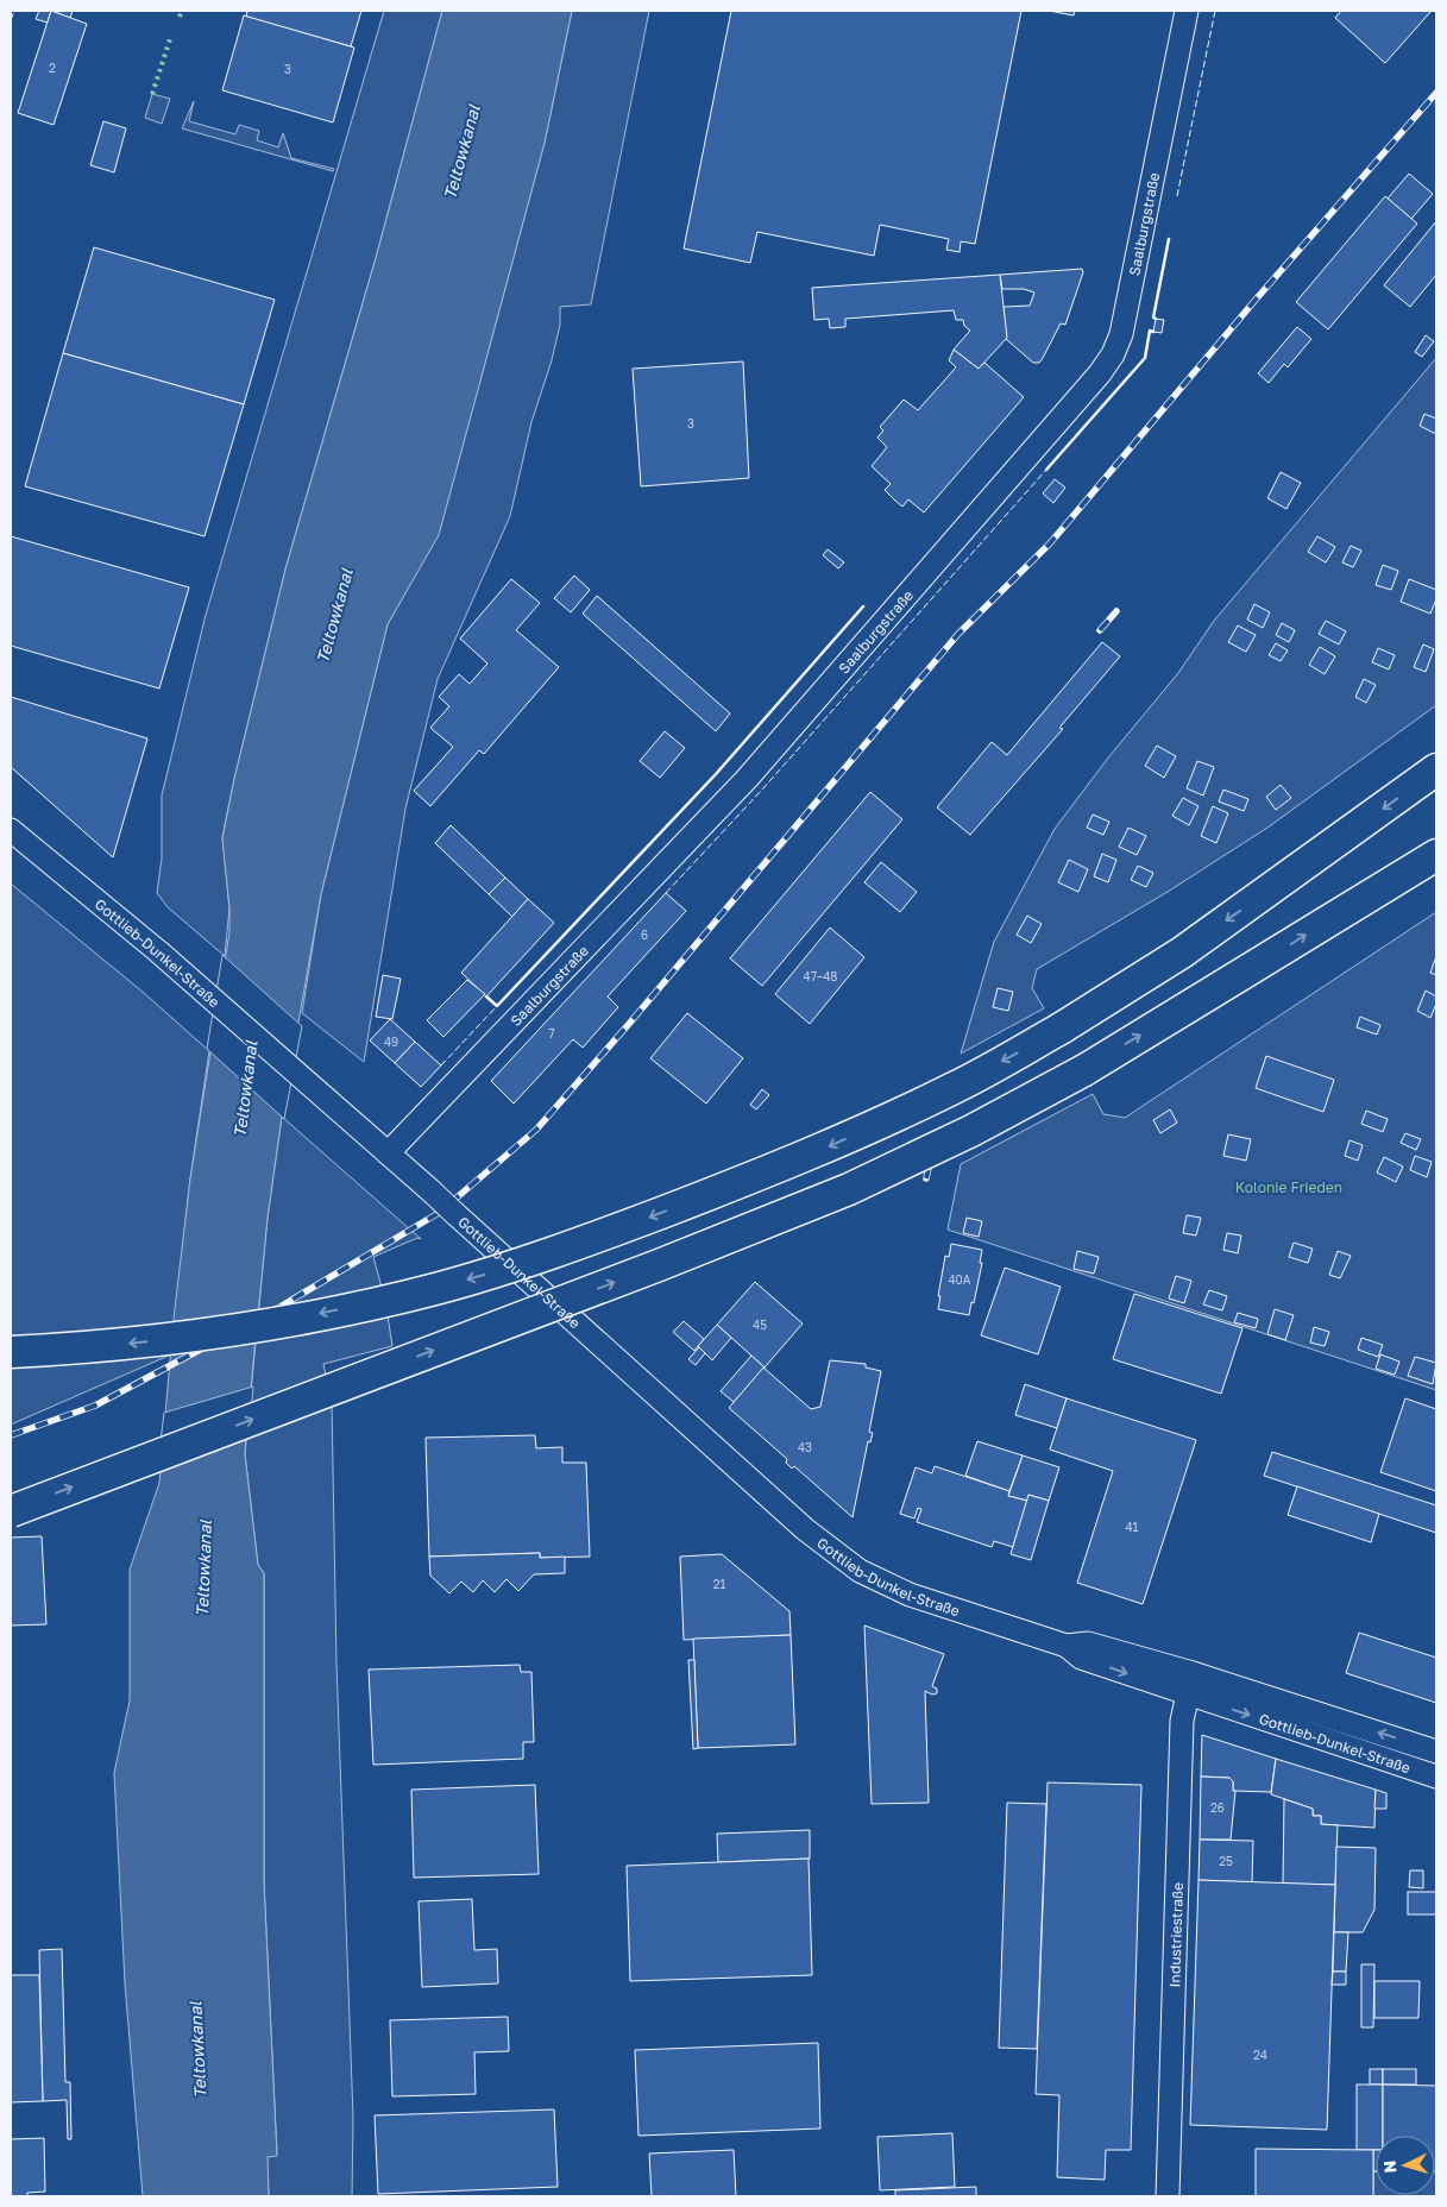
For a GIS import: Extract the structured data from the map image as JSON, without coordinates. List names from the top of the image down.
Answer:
{
  "streets": {
    "street": ["Saalburgstraße", "Gottlieb-Dunkel-Straße", "Industriestraße"]
  },
  "crossings": [
    ["Saalburgstraße", "Gottlieb-Dunkel-Straße"],
    ["Gottlieb-Dunkel-Straße", "Industriestraße"]
  ],
  "water": ["Teltowkanal"],
  "parks": ["Kolonie Frieden"],
  "house_numbers": [
    "2",
    "3",
    "3",
    "6",
    "47–48",
    "7",
    "49",
    "40A",
    "45",
    "43",
    "41",
    "21",
    "26",
    "25",
    "24"
  ],
  "north": "left"
}
